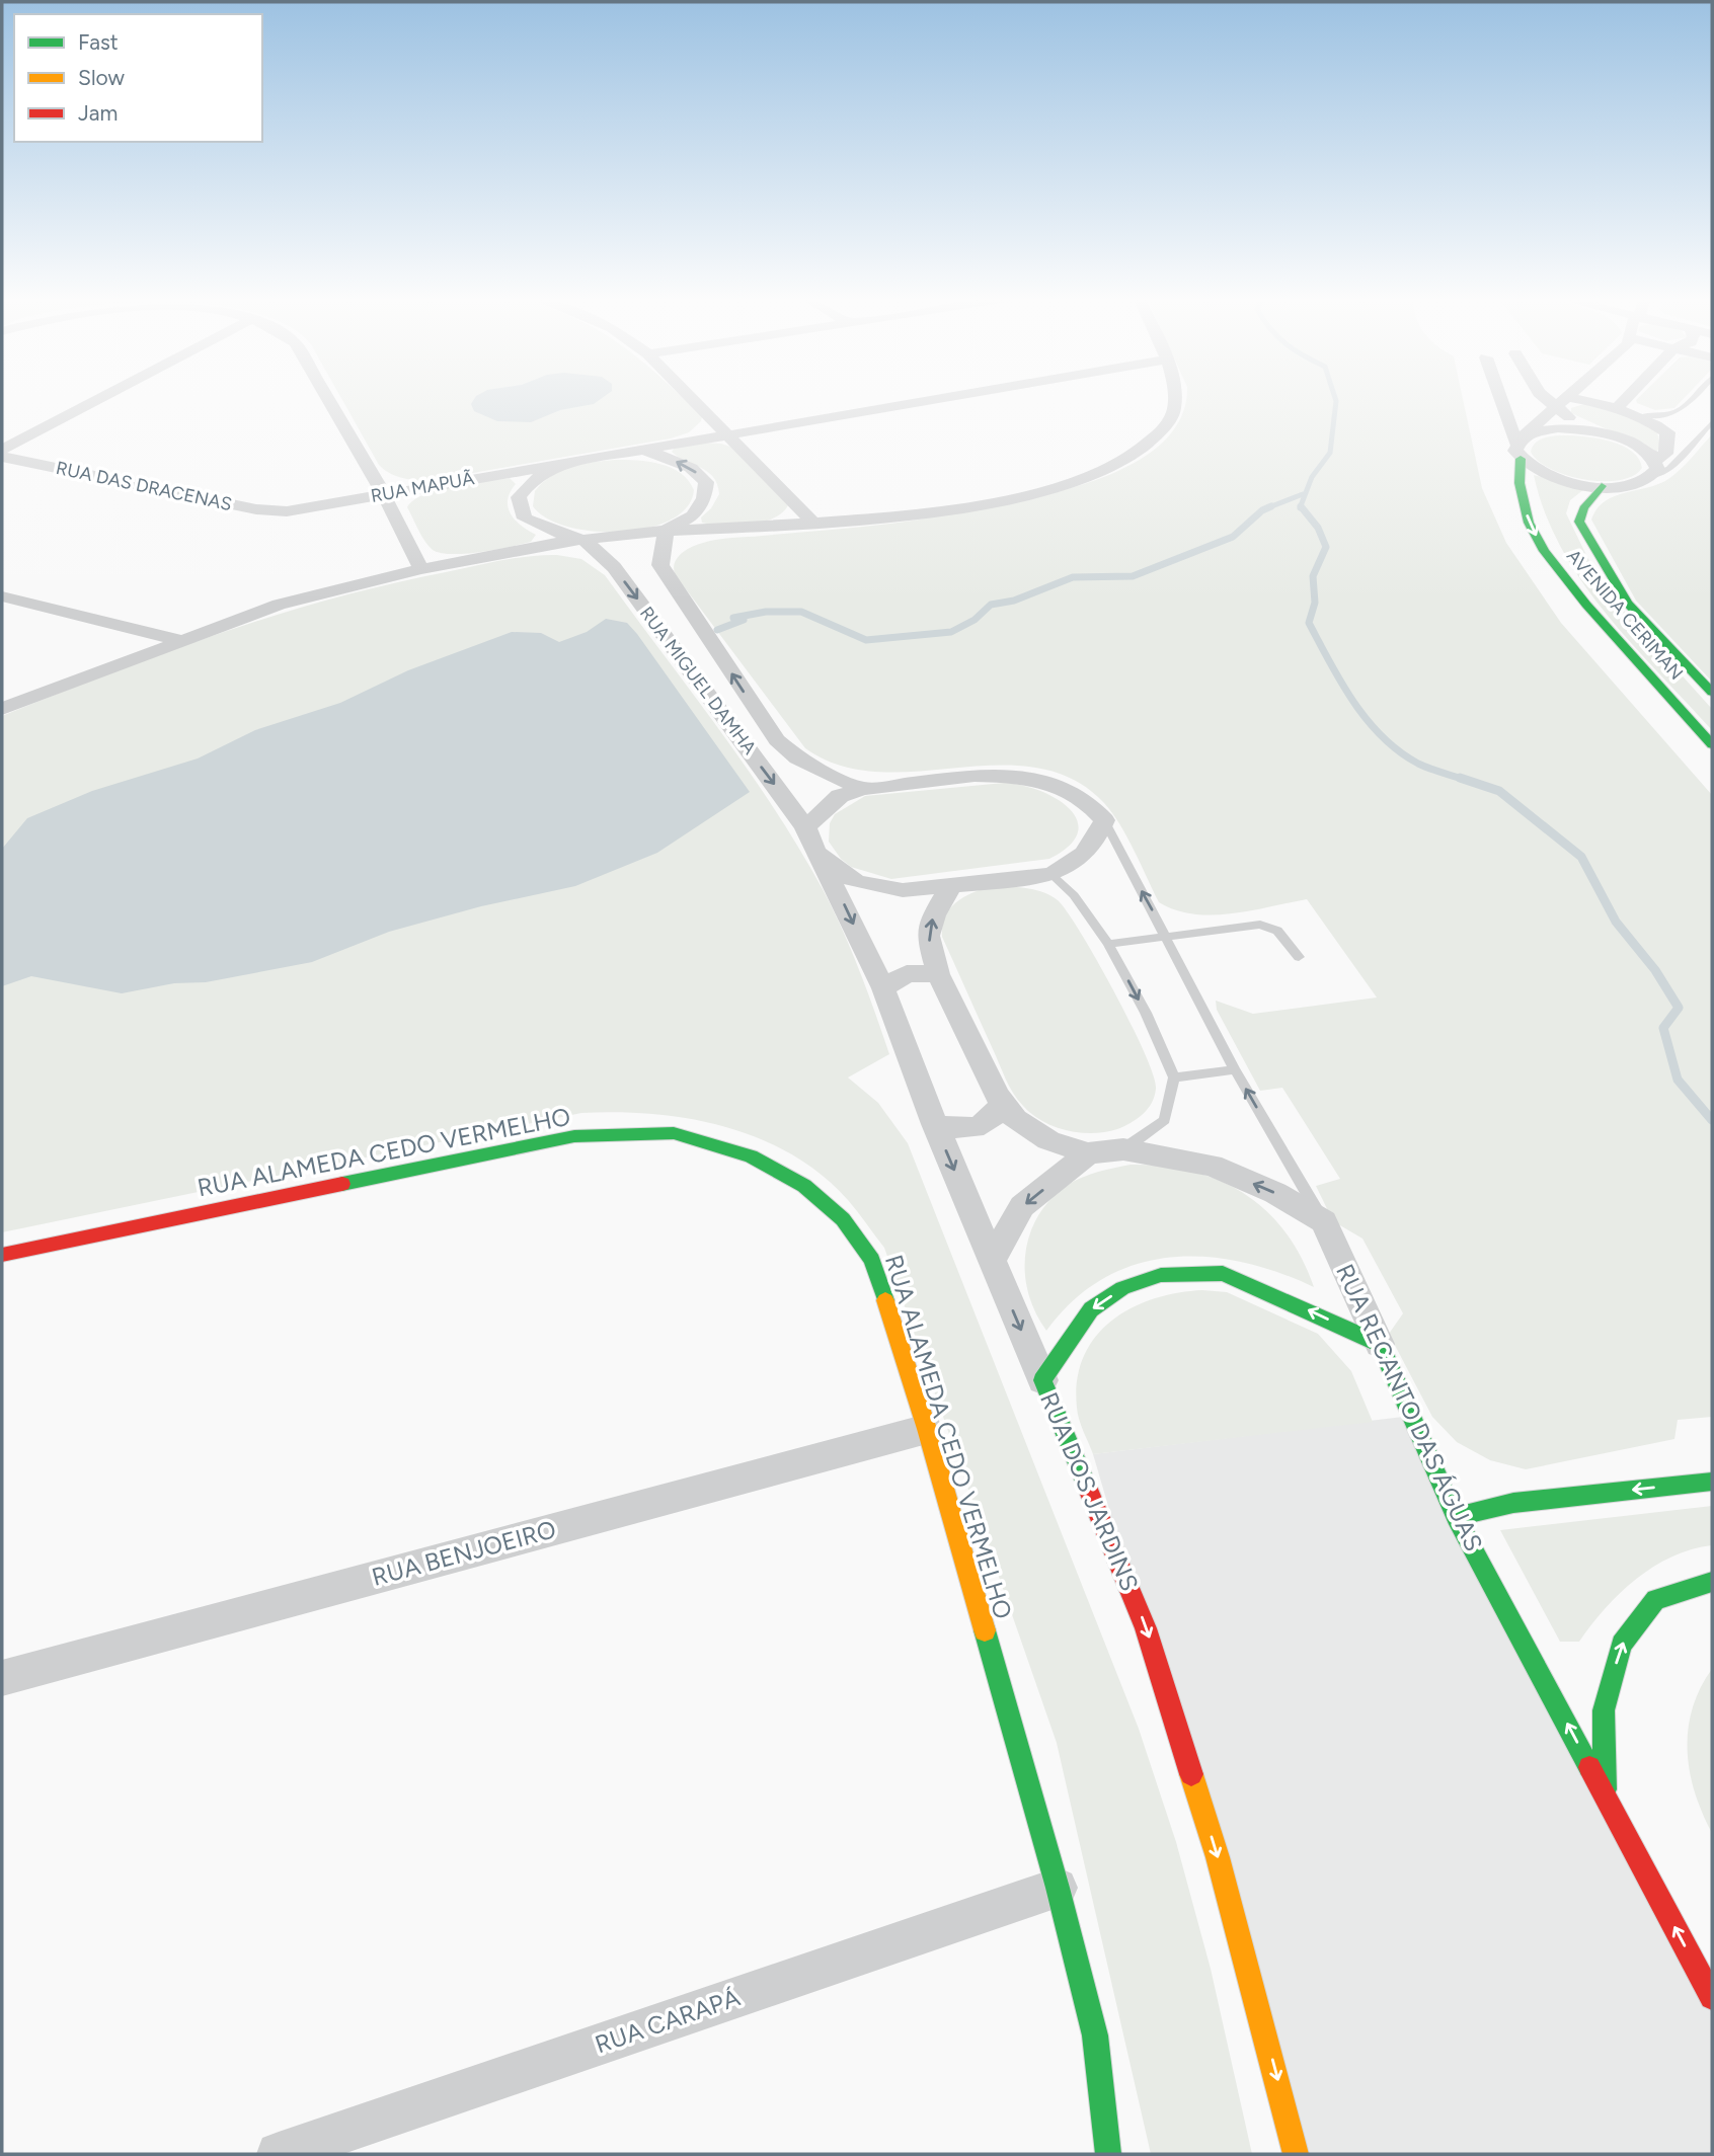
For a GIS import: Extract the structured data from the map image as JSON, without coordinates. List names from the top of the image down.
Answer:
{
  "streets": {
    "street": [
      "RUA DAS DRACENAS",
      "RUA MAPUÃ",
      "AVENIDA CERIMAN",
      "RUA MIGUEL DAMHA",
      "RUA ALAMEDA CEDO VERMELHO",
      "RUA RECANTO DAS ÁGUAS",
      "RUA DOS JARDINS",
      "RUA BENJOEIRO",
      "RUA CARAPÁ"
    ]
  },
  "crossings": [
    ["RUA DAS DRACENAS", "RUA MAPUÃ"],
    ["RUA MIGUEL DAMHA", "RUA DOS JARDINS"],
    ["RUA ALAMEDA CEDO VERMELHO", "RUA BENJOEIRO"],
    ["RUA ALAMEDA CEDO VERMELHO", "RUA CARAPÁ"]
  ],
  "one_way": ["AVENIDA CERIMAN", "RUA RECANTO DAS ÁGUAS", "RUA DOS JARDINS"],
  "legend": ["Fast", "Slow", "Jam"]
}
